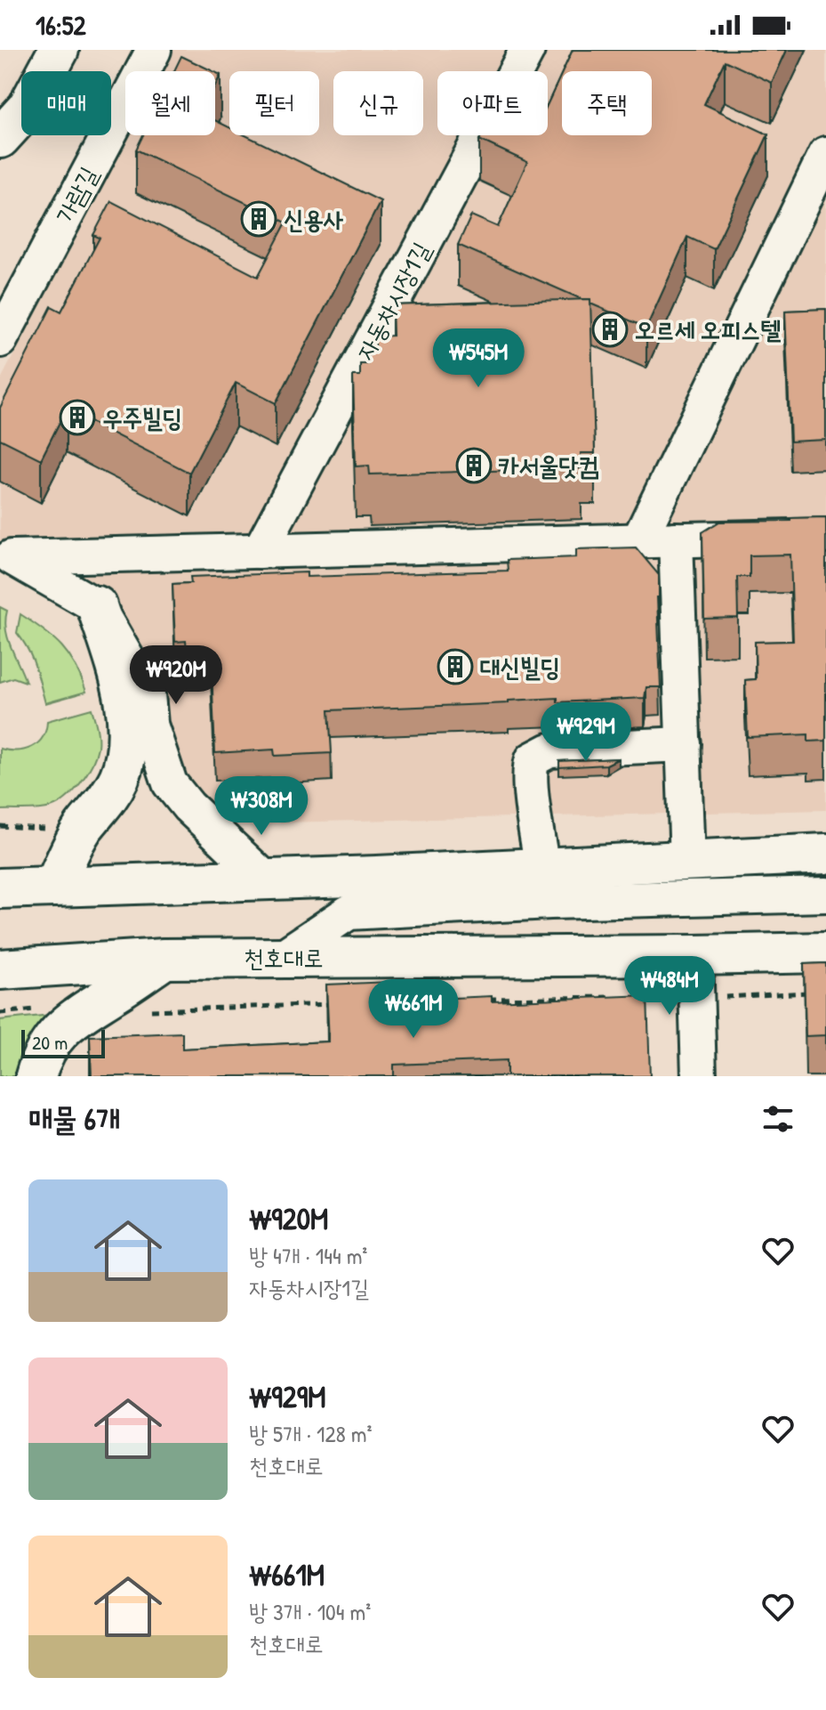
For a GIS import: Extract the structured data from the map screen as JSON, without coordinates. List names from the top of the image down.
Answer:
{
  "streets": {
    "main road": ["천호대로"],
    "street": ["가람길", "자동차시장1길"]
  },
  "places": {
    "building": [
      "신용사",
      "오르세 오피스텔",
      "우주빌딩",
      "카서울닷컴",
      "대신빌딩"
    ]
  },
  "scale_bar": "20 m",
  "page": {
    "status": "16:52",
    "chip": [
      "매매",
      "월세",
      "필터",
      "신규",
      "아파트",
      "주택"
    ],
    "price": [
      "₩545M",
      "₩920M",
      "₩929M",
      "₩308M",
      "₩484M",
      "₩661M"
    ],
    "scale": "20 m",
    "heading": "매물 6개",
    "list": [
      {
        "name": "₩920M",
        "note": "방 4개 · 144 m² · 자동차시장1길"
      },
      {
        "name": "₩929M",
        "note": "방 5개 · 128 m² · 천호대로"
      },
      {
        "name": "₩661M",
        "note": "방 3개 · 104 m² · 천호대로"
      }
    ]
  }
}
